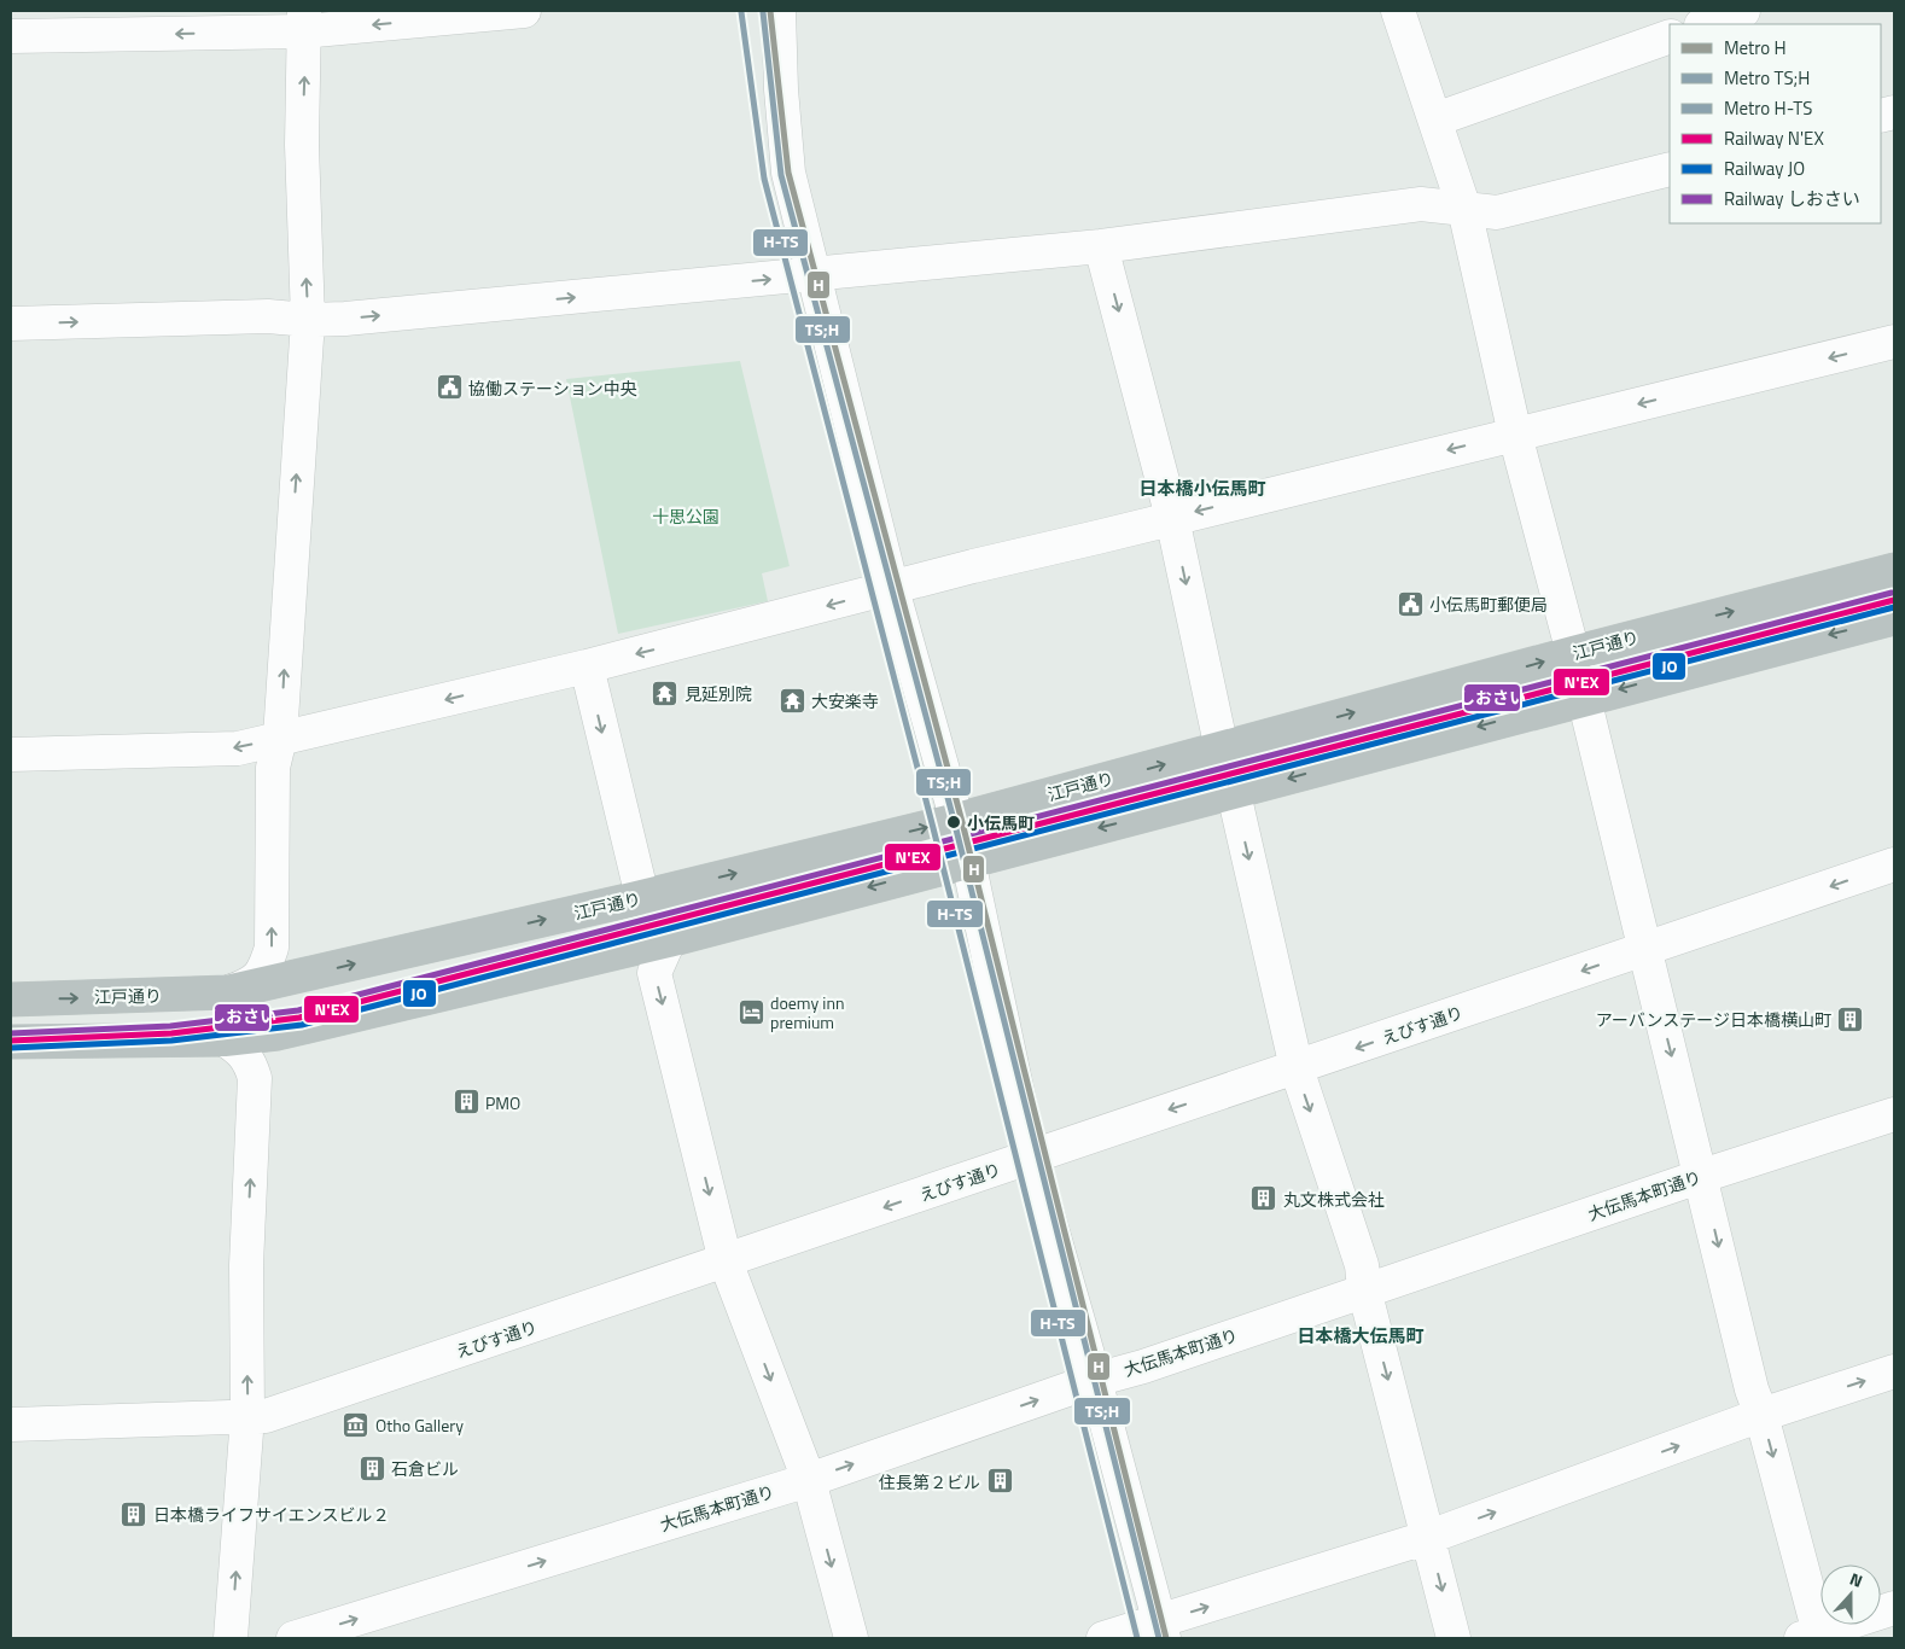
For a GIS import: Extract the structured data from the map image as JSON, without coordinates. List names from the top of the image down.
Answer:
{
  "streets": {
    "highway": ["江戸通り"],
    "street": ["えびす通り", "大伝馬本町通り"]
  },
  "one_way": ["えびす通り", "大伝馬本町通り"],
  "districts": ["日本橋小伝馬町", "日本橋大伝馬町"],
  "parks": ["十思公園"],
  "places": {
    "public building": ["協働ステーション中央", "小伝馬町郵便局"],
    "temple": ["見延別院", "大安楽寺"],
    "other": ["小伝馬町"],
    "hotel": ["doemy inn premium"],
    "building": [
      "アーバンステージ日本橋横山町",
      "PMO",
      "丸文株式会社",
      "石倉ビル",
      "住長第２ビル",
      "日本橋ライフサイエンスビル２"
    ],
    "museum": ["Otho Gallery"]
  },
  "lines": [
    "metro line H",
    "metro line TS;H",
    "metro line H-TS",
    "rail line しおさい",
    "rail line N'EX",
    "rail line JO"
  ],
  "legend": [
    "Metro H",
    "Metro TS;H",
    "Metro H-TS",
    "Railway N'EX",
    "Railway JO",
    "Railway しおさい"
  ],
  "north": "top"
}
